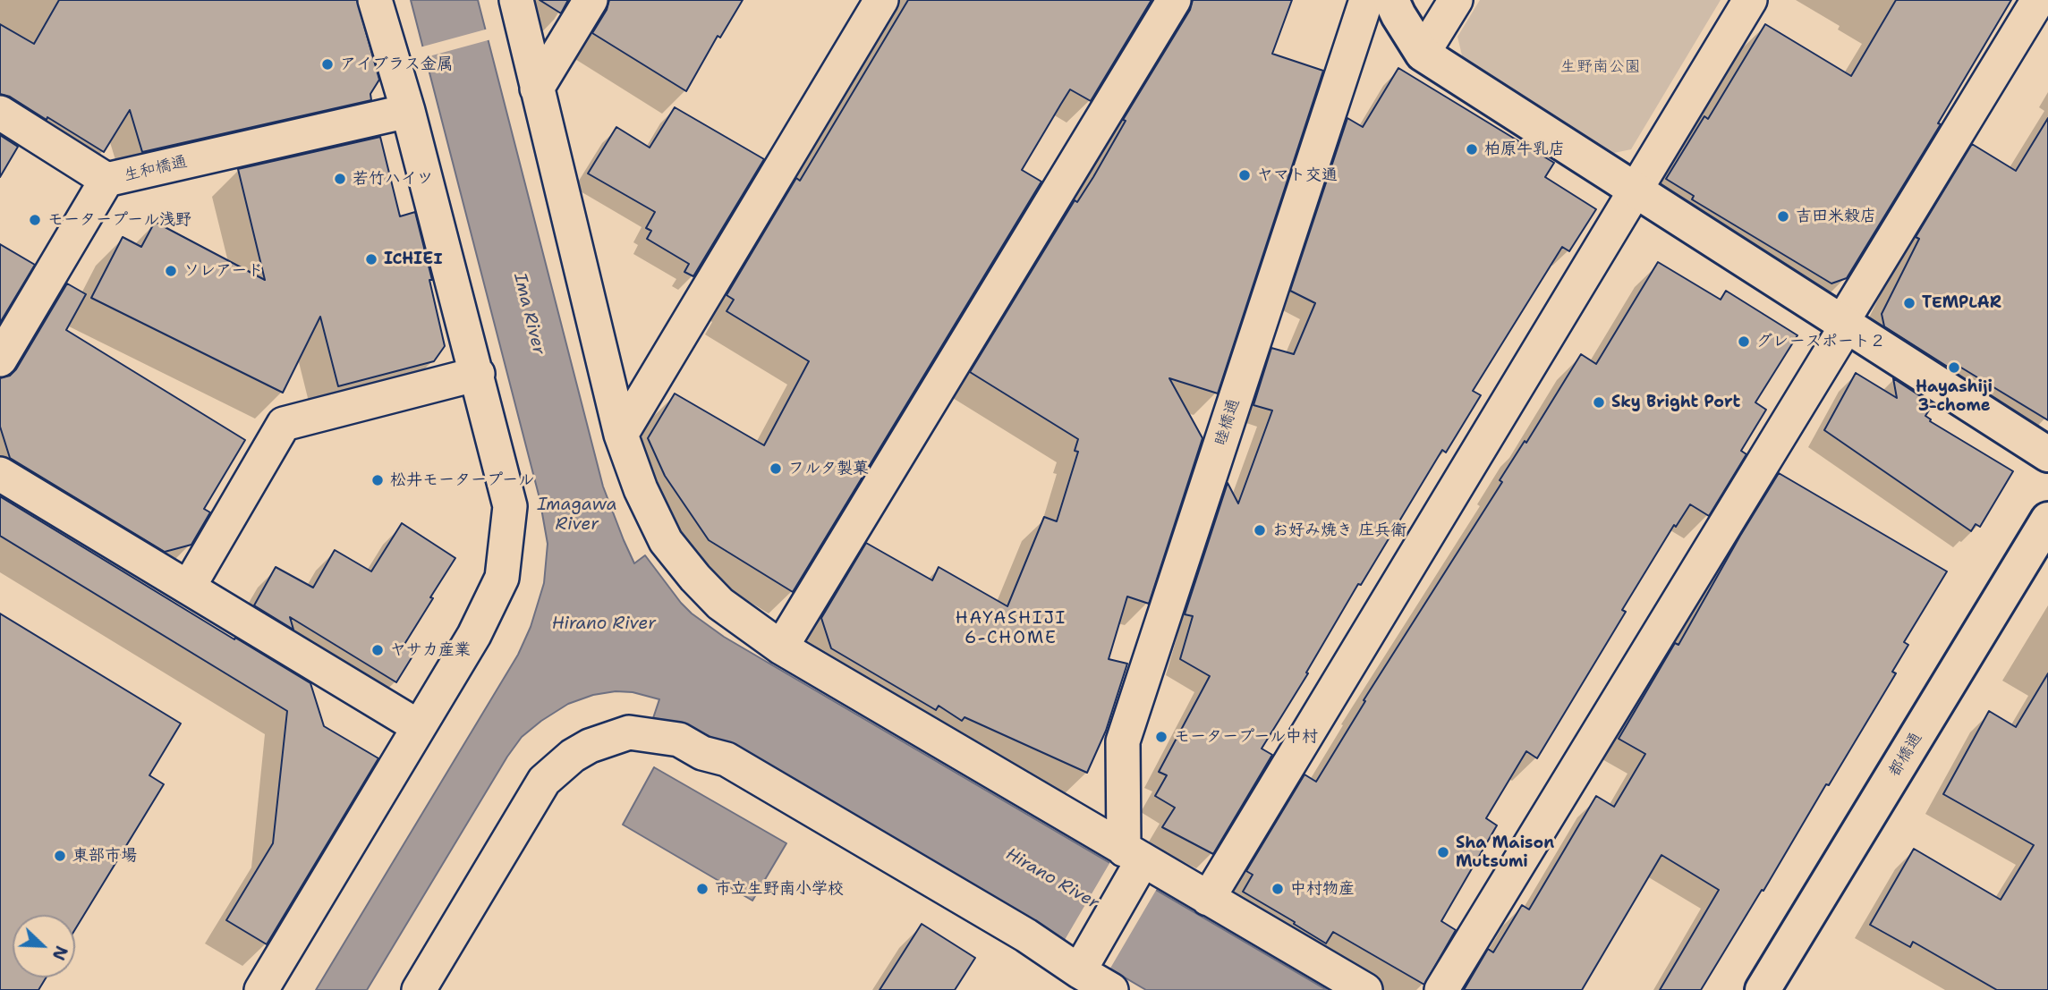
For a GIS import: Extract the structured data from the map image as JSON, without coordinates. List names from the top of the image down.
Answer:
{
  "streets": {
    "street": ["生和橋通", "睦橋通", "都橋通"]
  },
  "districts": ["HAYASHIJI 6-CHOME"],
  "water": ["Ima River", "Imagawa River", "Hirano River"],
  "parks": ["生野南公園"],
  "places": [
    "アイブラス金属",
    "柏原牛乳店",
    "ヤマト交通",
    "若竹ハイツ",
    "吉田米穀店",
    "モータープール浅野",
    "ICHIEI",
    "ソレアード",
    "TEMPLAR",
    "グレースポート２",
    "Hayashiji 3-chome",
    "Sky Bright Port",
    "フルタ製菓",
    "松井モータープール",
    "お好み焼き 庄兵衛",
    "ヤサカ産業",
    "モータープール中村",
    "Sha Maison Mutsumi",
    "東部市場",
    "市立生野南小学校",
    "中村物産"
  ],
  "north": "bottom right"
}
